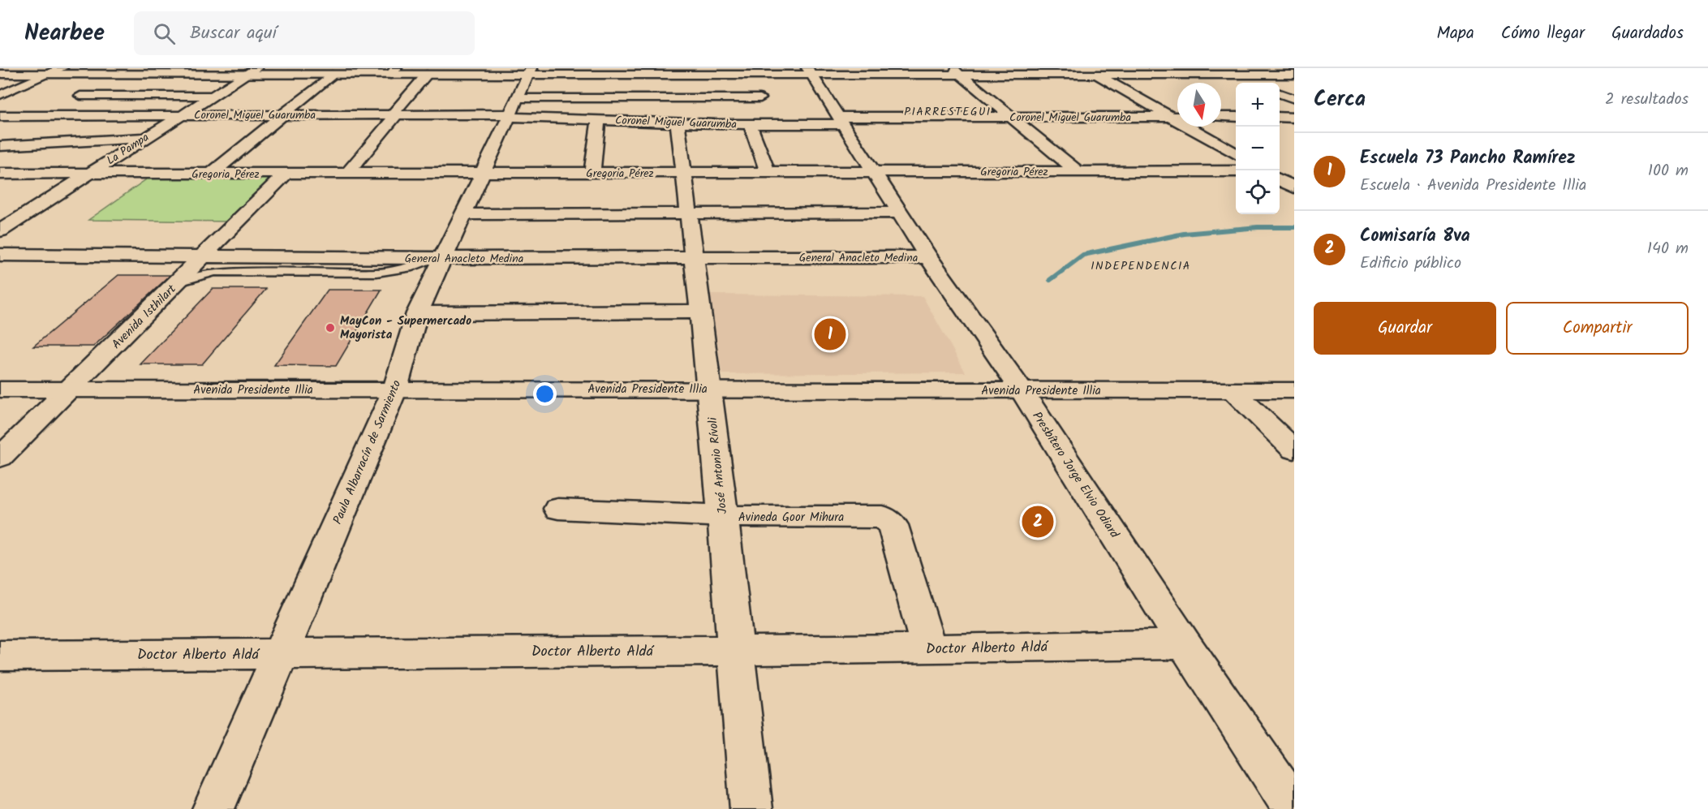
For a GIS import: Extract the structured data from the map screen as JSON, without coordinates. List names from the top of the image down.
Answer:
{
  "streets": {
    "street": [
      "Coronel Miguel Guarumba",
      "La Pampa",
      "Gregoria Pérez",
      "General Anacleto Medina",
      "Avenida Isthilart",
      "Avenida Presidente Illia",
      "Paula Albarracín de Sarmiento",
      "José Antonio Rívoli",
      "Presbítero Jorge Elvio Odiard",
      "Avineda Goor Mihura",
      "Doctor Alberto Aldá"
    ]
  },
  "crossings": [
    ["Coronel Miguel Guarumba", "La Pampa"],
    ["Coronel Miguel Guarumba", "Paula Albarracín de Sarmiento"],
    ["Coronel Miguel Guarumba", "José Antonio Rívoli"],
    ["Coronel Miguel Guarumba", "Presbítero Jorge Elvio Odiard"],
    ["La Pampa", "Gregoria Pérez"],
    ["Gregoria Pérez", "Avenida Isthilart"],
    ["Gregoria Pérez", "Paula Albarracín de Sarmiento"],
    ["Gregoria Pérez", "José Antonio Rívoli"],
    ["Gregoria Pérez", "Presbítero Jorge Elvio Odiard"],
    ["General Anacleto Medina", "Avenida Isthilart"],
    ["General Anacleto Medina", "Paula Albarracín de Sarmiento"],
    ["General Anacleto Medina", "José Antonio Rívoli"],
    ["General Anacleto Medina", "Presbítero Jorge Elvio Odiard"],
    ["Avenida Isthilart", "Avenida Presidente Illia"],
    ["Avenida Presidente Illia", "Paula Albarracín de Sarmiento"],
    ["Avenida Presidente Illia", "José Antonio Rívoli"],
    ["Avenida Presidente Illia", "Presbítero Jorge Elvio Odiard"],
    ["Paula Albarracín de Sarmiento", "Doctor Alberto Aldá"],
    ["José Antonio Rívoli", "Avineda Goor Mihura"],
    ["José Antonio Rívoli", "Doctor Alberto Aldá"],
    ["Presbítero Jorge Elvio Odiard", "Doctor Alberto Aldá"],
    ["Avineda Goor Mihura", "Doctor Alberto Aldá"]
  ],
  "districts": ["PIARRESTEGUI", "INDEPENDENCIA"],
  "places": ["MayCon - Supermercado Mayorista"],
  "north": "bottom",
  "page": {
    "header": "Nearbee",
    "search": "Buscar aquí",
    "nav": ["Mapa", "Cómo llegar", "Guardados"],
    "heading": ["Cerca", "2 resultados"],
    "map_buttons": ["+", "−"],
    "list": [
      {
        "mark": "1",
        "name": "Escuela 73 Pancho Ramírez",
        "note": "Escuela · Avenida Presidente Illia",
        "value": "100 m"
      },
      {
        "mark": "2",
        "name": "Comisaría 8va",
        "note": "Edificio público",
        "value": "140 m"
      }
    ],
    "buttons": ["Guardar", "Compartir"],
    "pins": ["1", "2"]
  }
}
